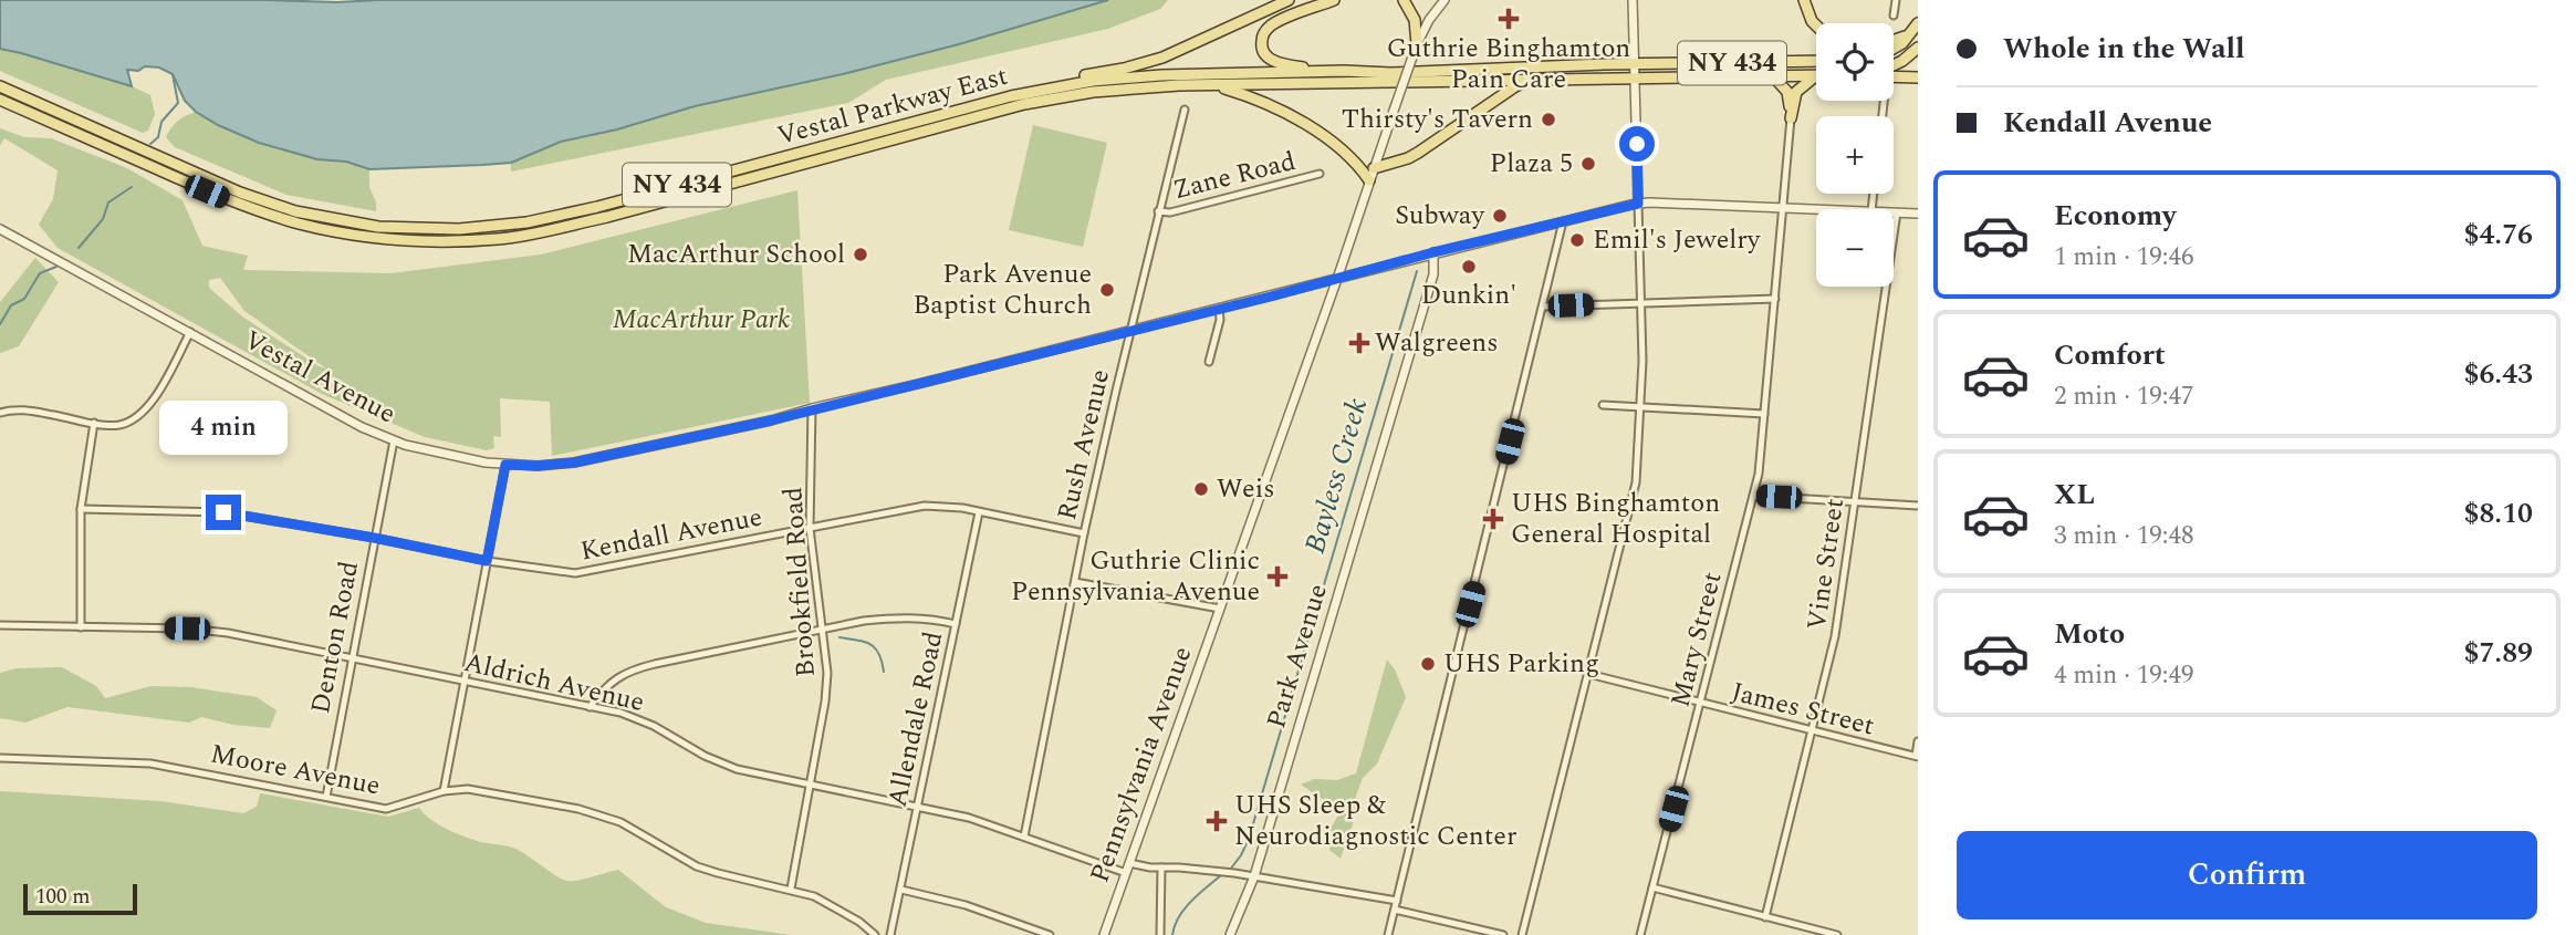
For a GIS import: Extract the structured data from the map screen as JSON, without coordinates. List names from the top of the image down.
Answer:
{
  "streets": {
    "main road": ["NY 434", "Vestal Parkway East"],
    "street": [
      "Zane Road",
      "Vestal Avenue",
      "Rush Avenue",
      "Kendall Avenue",
      "Vine Street",
      "Brookfield Road",
      "Denton Road",
      "Mary Street",
      "Park Avenue",
      "Aldrich Avenue",
      "James Street",
      "Allendale Road",
      "Pennsylvania Avenue",
      "Moore Avenue"
    ]
  },
  "crossings": [
    ["Zane Road", "Rush Avenue"],
    ["Vestal Avenue", "Rush Avenue"],
    ["Vestal Avenue", "Vine Street"],
    ["Vestal Avenue", "Brookfield Road"],
    ["Vestal Avenue", "Denton Road"],
    ["Vestal Avenue", "Mary Street"],
    ["Vestal Avenue", "Park Avenue"],
    ["Vestal Avenue", "Pennsylvania Avenue"],
    ["Rush Avenue", "Kendall Avenue"],
    ["Rush Avenue", "Aldrich Avenue"],
    ["Kendall Avenue", "Brookfield Road"],
    ["Kendall Avenue", "Denton Road"],
    ["Kendall Avenue", "Allendale Road"],
    ["Vine Street", "James Street"],
    ["Brookfield Road", "Aldrich Avenue"],
    ["Brookfield Road", "Moore Avenue"],
    ["Denton Road", "Aldrich Avenue"],
    ["Denton Road", "Moore Avenue"],
    ["Mary Street", "James Street"],
    ["Aldrich Avenue", "Allendale Road"],
    ["Aldrich Avenue", "Pennsylvania Avenue"]
  ],
  "water": ["Bayless Creek"],
  "parks": ["MacArthur Park"],
  "places": {
    "health": [
      "Guthrie Binghamton Pain Care",
      "Walgreens",
      "UHS Binghamton General Hospital",
      "Guthrie Clinic Pennsylvania Avenue",
      "UHS Sleep & Neurodiagnostic Center"
    ],
    "other": [
      "Thirsty's Tavern",
      "Plaza 5",
      "Subway",
      "Emil's Jewelry",
      "MacArthur School",
      "Dunkin'",
      "Park Avenue Baptist Church",
      "Weis",
      "UHS Parking"
    ]
  },
  "scale_bar": "100 m",
  "page": {
    "banner": ["Whole in the Wall", "Kendall Avenue"],
    "map_buttons": ["+", "−"],
    "list": [
      {
        "name": "Economy",
        "note": "1 min · 19:46",
        "value": "$4.76"
      },
      {
        "name": "Comfort",
        "note": "2 min · 19:47",
        "value": "$6.43"
      },
      {
        "name": "XL",
        "note": "3 min · 19:48",
        "value": "$8.10"
      },
      {
        "name": "Moto",
        "note": "4 min · 19:49",
        "value": "$7.89"
      }
    ],
    "bubble": "4 min",
    "buttons": "Confirm",
    "scale": "100 m"
  }
}
